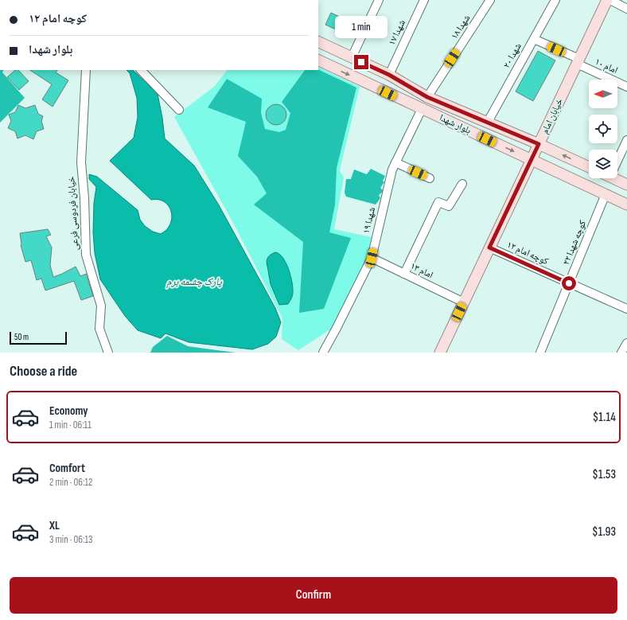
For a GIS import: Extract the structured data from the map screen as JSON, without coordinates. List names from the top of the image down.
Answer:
{
  "streets": {
    "main road": ["خیابان امام", "بلوار شهدا"],
    "street": [
      "شهدا ۱۸",
      "شهدا ۱۷",
      "شهدا ۲۰",
      "امام ۱۰",
      "خیابان فردوسی فرعی",
      "شهدا ۱۹",
      "کوچه شهدا ۲۲",
      "کوچه امام ۱۲",
      "امام ۱۳"
    ]
  },
  "crossings": [
    ["شهدا ۱۸", "بلوار شهدا"],
    ["شهدا ۱۷", "بلوار شهدا"],
    ["شهدا ۲۰", "امام ۱۰"],
    ["شهدا ۲۰", "بلوار شهدا"],
    ["امام ۱۰", "خیابان امام"],
    ["خیابان امام", "بلوار شهدا"],
    ["خیابان امام", "کوچه امام ۱۲"],
    ["خیابان امام", "امام ۱۳"],
    ["بلوار شهدا", "شهدا ۱۹"],
    ["بلوار شهدا", "کوچه شهدا ۲۲"],
    ["شهدا ۱۹", "امام ۱۳"],
    ["کوچه شهدا ۲۲", "کوچه امام ۱۲"]
  ],
  "water": ["پارک چشمه برم"],
  "scale_bar": "50 m",
  "north": "left",
  "page": {
    "banner": ["کوچه امام ۱۲", "بلوار شهدا"],
    "bubble": "1 min",
    "scale": "50 m",
    "heading": "Choose a ride",
    "list": [
      {
        "name": "Economy",
        "note": "1 min · 06:11",
        "value": "$1.14"
      },
      {
        "name": "Comfort",
        "note": "2 min · 06:12",
        "value": "$1.53"
      },
      {
        "name": "XL",
        "note": "3 min · 06:13",
        "value": "$1.93"
      }
    ],
    "buttons": "Confirm"
  }
}
